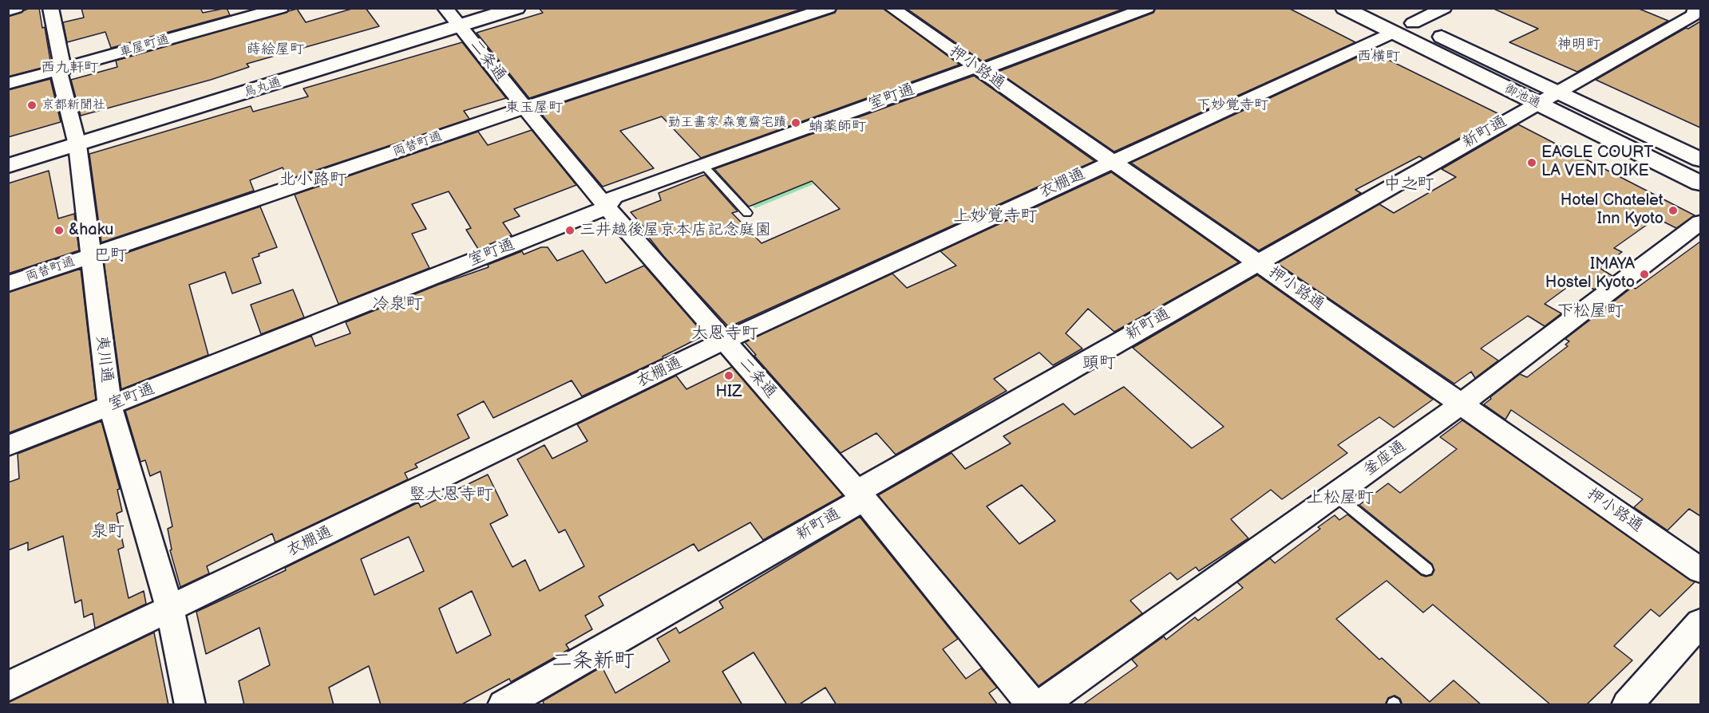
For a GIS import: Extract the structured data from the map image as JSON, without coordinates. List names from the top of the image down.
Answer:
{
  "streets": {
    "main road": ["烏丸通", "御池通"],
    "street": [
      "車屋町通",
      "二条通",
      "押小路通",
      "室町通",
      "新町通",
      "両替町通",
      "衣棚通",
      "夷川通",
      "釜座通"
    ]
  },
  "crossings": [
    ["車屋町通", "夷川通"],
    ["二条通", "烏丸通"],
    ["二条通", "室町通"],
    ["二条通", "新町通"],
    ["二条通", "両替町通"],
    ["二条通", "衣棚通"],
    ["押小路通", "室町通"],
    ["押小路通", "新町通"],
    ["押小路通", "衣棚通"],
    ["押小路通", "釜座通"],
    ["烏丸通", "夷川通"],
    ["御池通", "新町通"],
    ["御池通", "衣棚通"],
    ["室町通", "夷川通"],
    ["両替町通", "夷川通"],
    ["衣棚通", "夷川通"]
  ],
  "districts": [
    "神明町",
    "蒔絵屋町",
    "西横町",
    "西九軒町",
    "下妙覚寺町",
    "東玉屋町",
    "蛸薬師町",
    "北小路町",
    "中之町",
    "上妙覚寺町",
    "巴町",
    "冷泉町",
    "下松屋町",
    "大恩寺町",
    "頭町",
    "竪大恩寺町",
    "上松屋町",
    "泉町",
    "二条新町"
  ],
  "places": [
    "京都新聞社",
    "勤王畵家 森寛齋宅蹟",
    "EAGLE COURT LA VENT OIKE",
    "Hotel Chatelet Inn Kyoto",
    "&haku",
    "三井越後屋京本店記念庭園",
    "IMAYA Hostel Kyoto",
    "HIZ"
  ]
}
